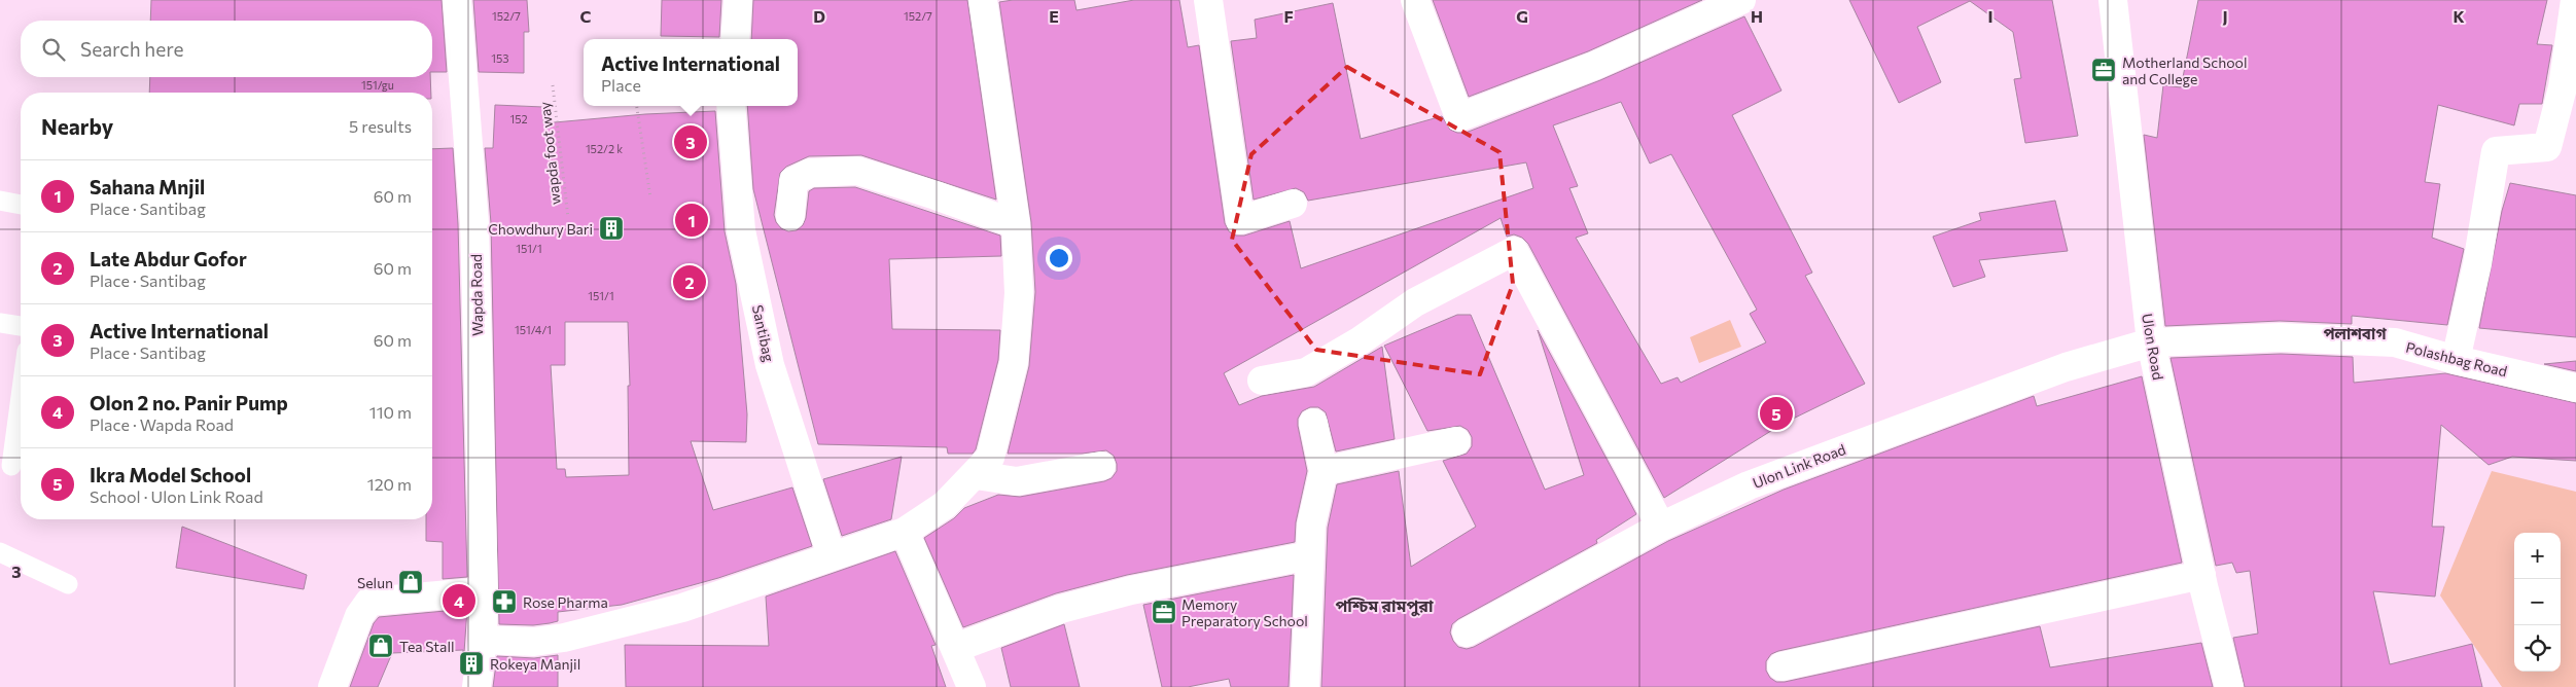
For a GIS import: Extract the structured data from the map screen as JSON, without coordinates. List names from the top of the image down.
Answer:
{
  "streets": {
    "street": [
      "Wapda Road",
      "Santibag",
      "Ulon Road",
      "Polashbag Road",
      "Ulon Link Road"
    ],
    "path": ["wapda foot way"]
  },
  "crossings": [
    ["Ulon Road", "Polashbag Road"],
    ["Ulon Road", "Ulon Link Road"],
    ["Polashbag Road", "Ulon Link Road"]
  ],
  "districts": ["পলাশবাগ", "পশ্চিম রামপুরা"],
  "places": {
    "office": ["Motherland School and College", "Memory Preparatory School"],
    "building": ["Chowdhury Bari", "Rokeya Manjil"],
    "shop": ["Selun", "Tea Stall"],
    "pharmacy": ["Rose Pharma"]
  },
  "house_numbers": [
    "152/7",
    "152/7",
    "153",
    "151/gu",
    "152",
    "152/2 k",
    "151/1",
    "151/1",
    "151/4/1"
  ],
  "page": {
    "search": "Search here",
    "popup": ["Active International", "Place"],
    "heading": ["Nearby", "5 results"],
    "pins": [
      "3",
      "1",
      "2",
      "5",
      "4"
    ],
    "list": [
      {
        "mark": "1",
        "name": "Sahana Mnjil",
        "note": "Place · Santibag",
        "value": "60 m"
      },
      {
        "mark": "2",
        "name": "Late Abdur Gofor",
        "note": "Place · Santibag",
        "value": "60 m"
      },
      {
        "mark": "3",
        "name": "Active International",
        "note": "Place · Santibag",
        "value": "60 m"
      },
      {
        "mark": "4",
        "name": "Olon 2 no. Panir Pump",
        "note": "Place · Wapda Road",
        "value": "110 m"
      },
      {
        "mark": "5",
        "name": "Ikra Model School",
        "note": "School · Ulon Link Road",
        "value": "120 m"
      }
    ],
    "map_buttons": ["+", "−"]
  },
  "grid": {
    "columns": [
      "C",
      "D",
      "E",
      "F",
      "G",
      "H",
      "I",
      "J",
      "K"
    ],
    "rows": ["3"]
  }
}
